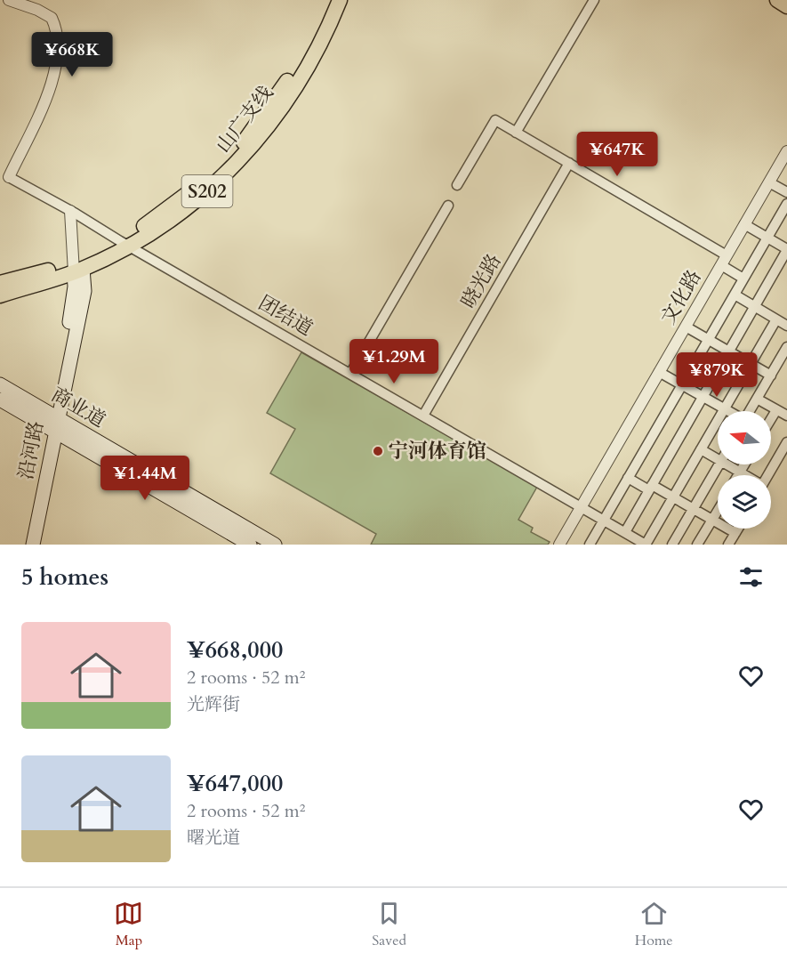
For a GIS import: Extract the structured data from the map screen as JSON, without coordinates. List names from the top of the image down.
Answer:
{
  "streets": {
    "main road": [
      "山广支线",
      "S202",
      "商业道",
      "沿河路"
    ],
    "street": ["晓光路", "文化路", "团结道"]
  },
  "crossings": [
    ["山广支线", "团结道"],
    ["山广支线", "沿河路"],
    ["晓光路", "团结道"],
    ["文化路", "团结道"],
    ["商业道", "沿河路"]
  ],
  "places": ["宁河体育馆"],
  "north": "left",
  "page": {
    "price": [
      "¥668K",
      "¥647K",
      "¥1.29M",
      "¥879K",
      "¥1.44M"
    ],
    "heading": "5 homes",
    "list": [
      {
        "name": "¥668,000",
        "note": "2 rooms · 52 m² · 光辉街"
      },
      {
        "name": "¥647,000",
        "note": "2 rooms · 52 m² · 曙光道"
      }
    ],
    "tabs": ["Map", "Saved", "Home"]
  }
}
